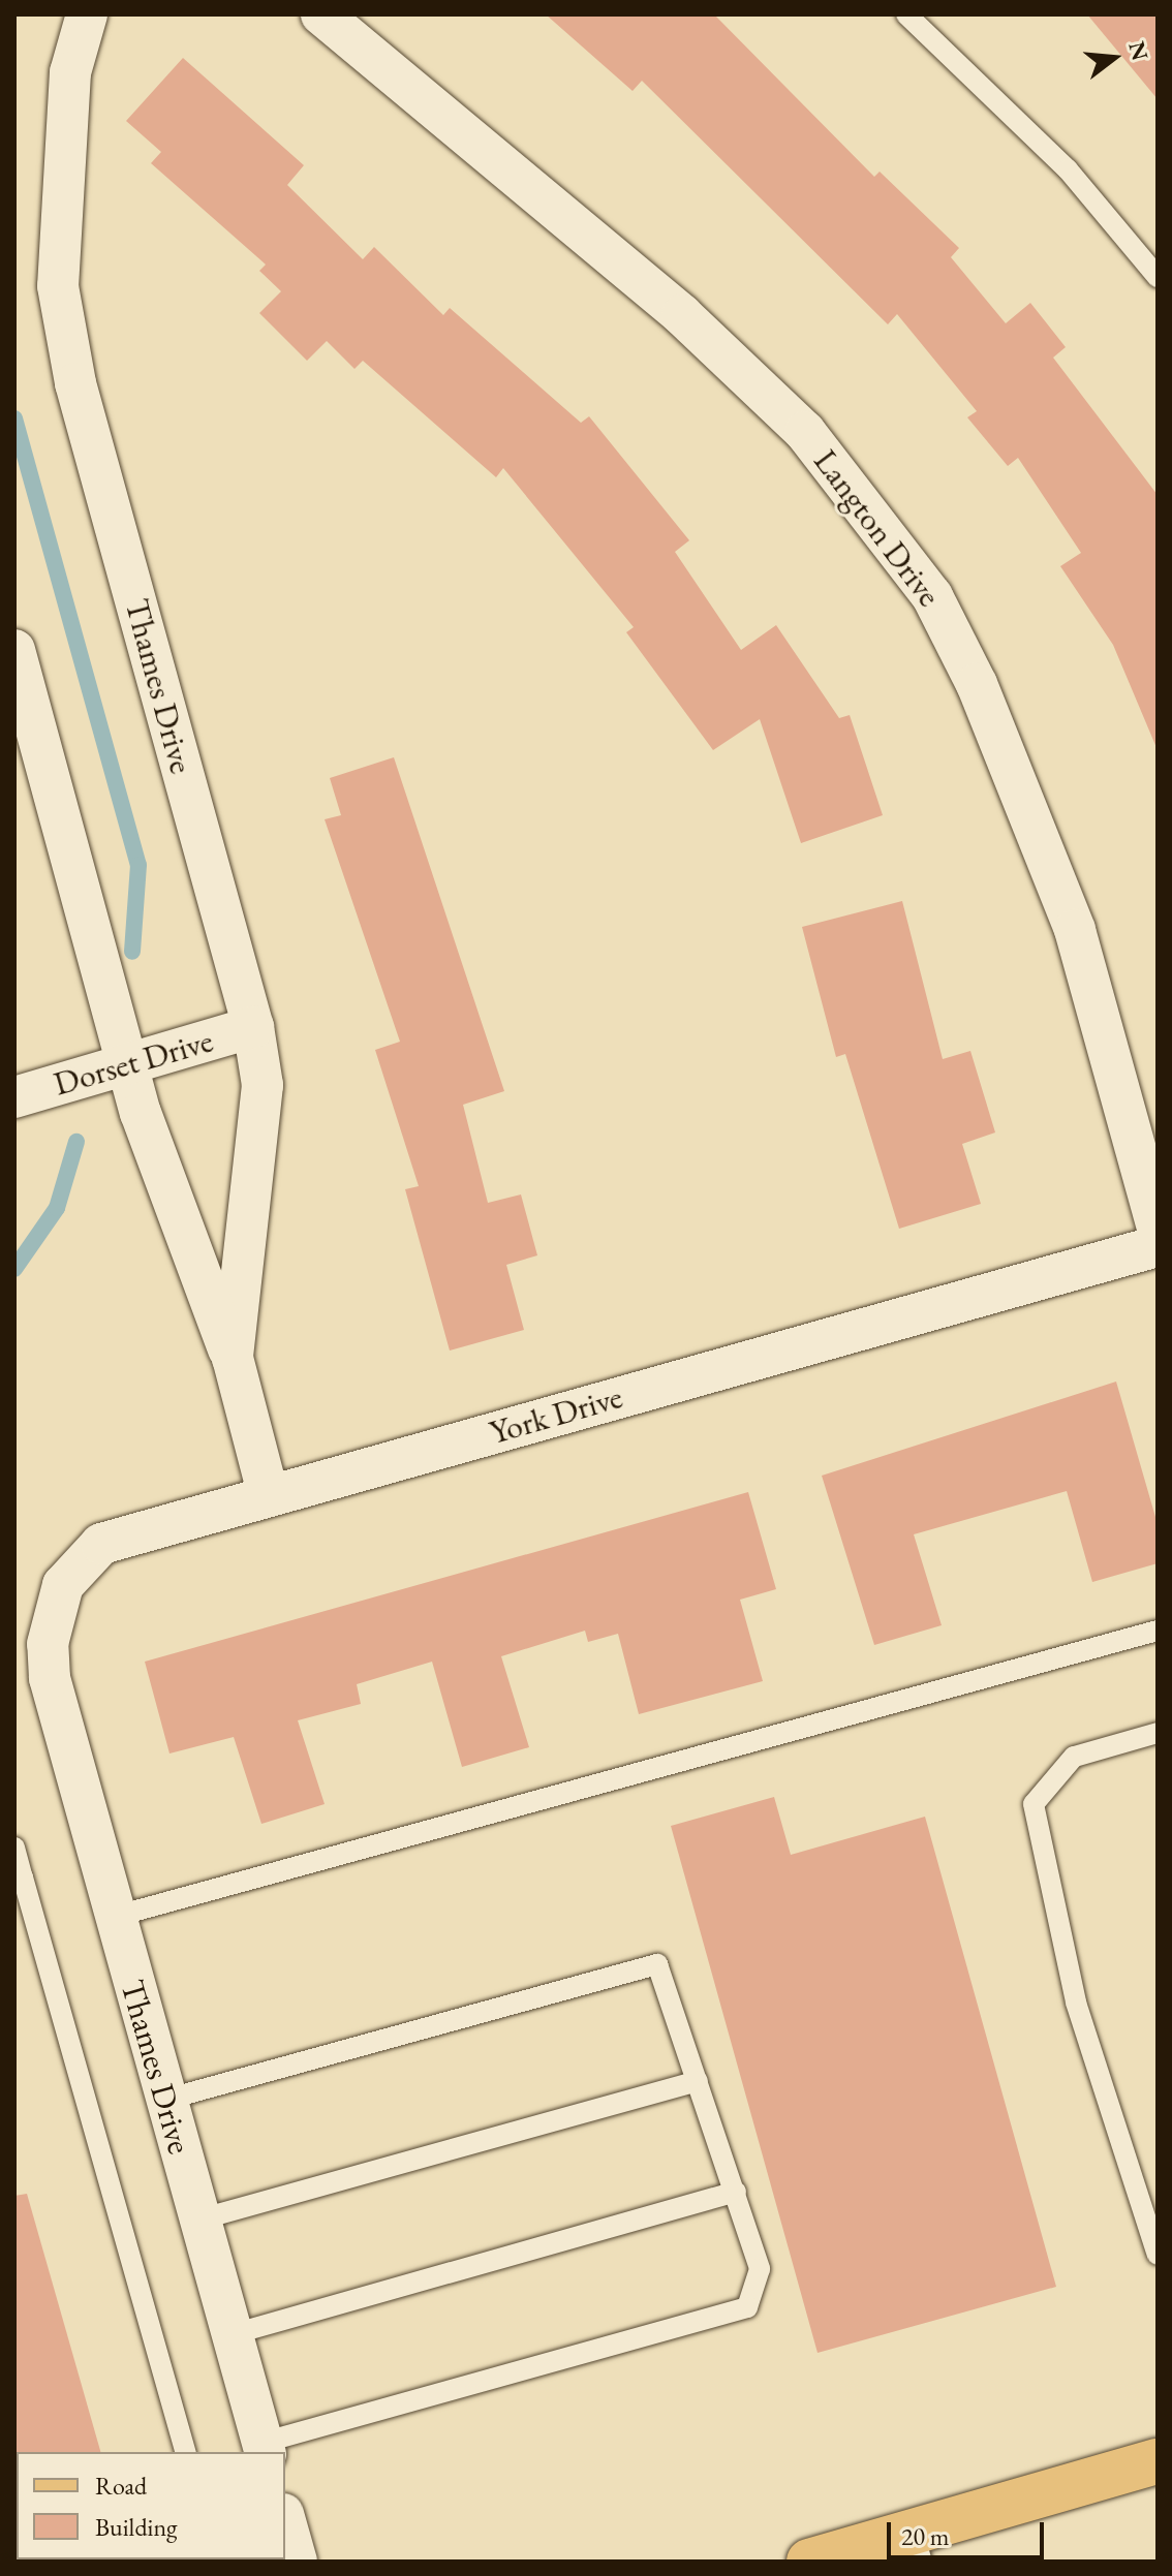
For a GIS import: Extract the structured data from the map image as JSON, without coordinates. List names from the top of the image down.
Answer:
{
  "streets": {
    "street": [
      "Langton Drive",
      "Thames Drive",
      "Dorset Drive",
      "York Drive"
    ]
  },
  "crossings": [
    ["Thames Drive", "Dorset Drive"],
    ["Thames Drive", "York Drive"]
  ],
  "legend": ["Road", "Building"],
  "scale_bar": "20 m",
  "north": "right"
}
